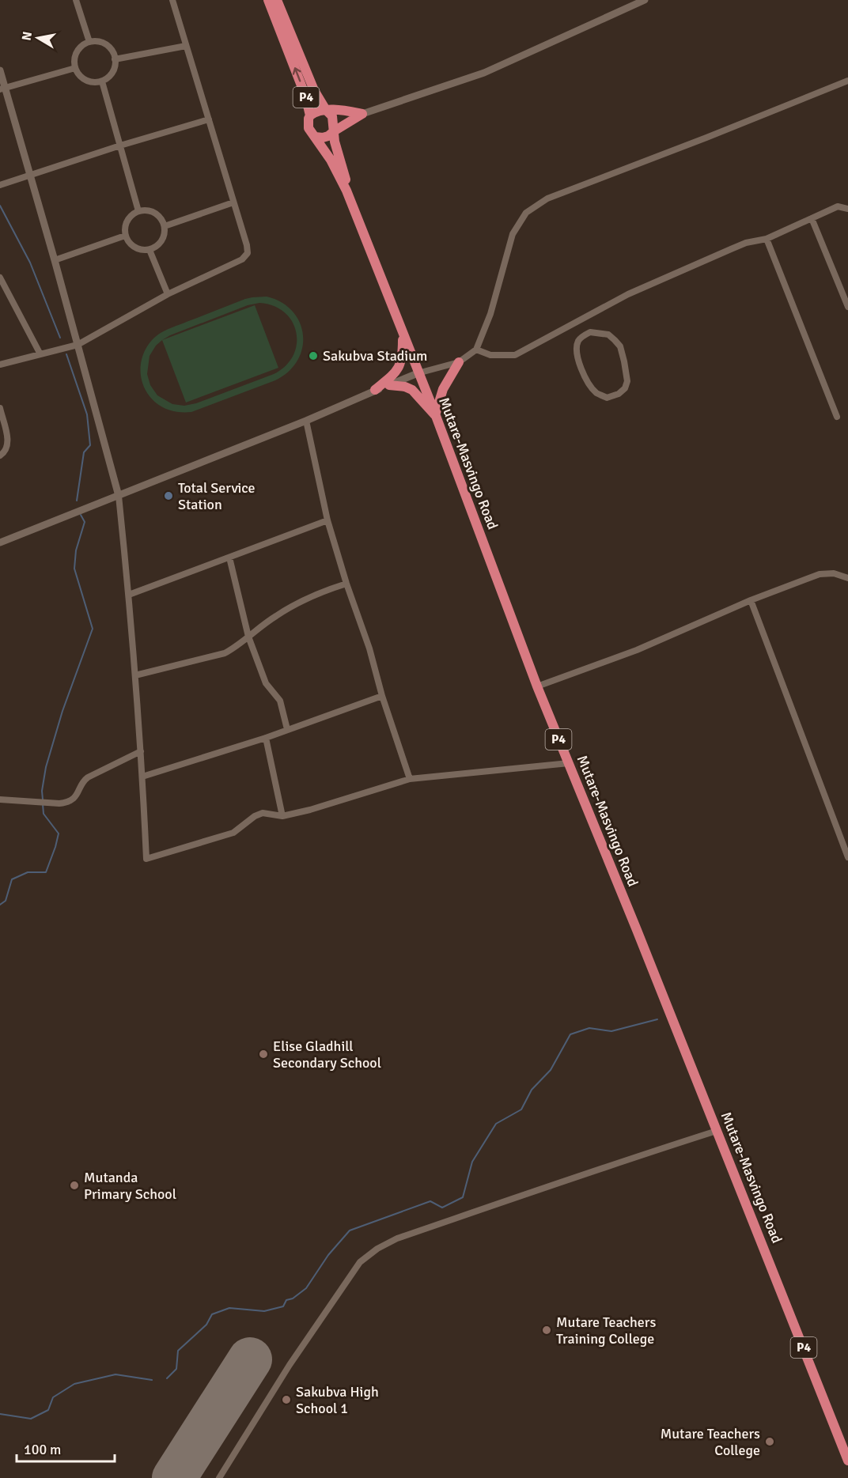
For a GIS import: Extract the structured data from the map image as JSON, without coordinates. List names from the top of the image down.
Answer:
{
  "streets": {
    "highway": ["P4", "Mutare-Masvingo Road"]
  },
  "places": [
    "Sakubva Stadium",
    "Total Service Station",
    "Elise Gladhill Secondary School",
    "Mutanda Primary School",
    "Mutare Teachers Training College",
    "Sakubva High School 1",
    "Mutare Teachers College"
  ],
  "scale_bar": "100 m",
  "north": "left"
}
